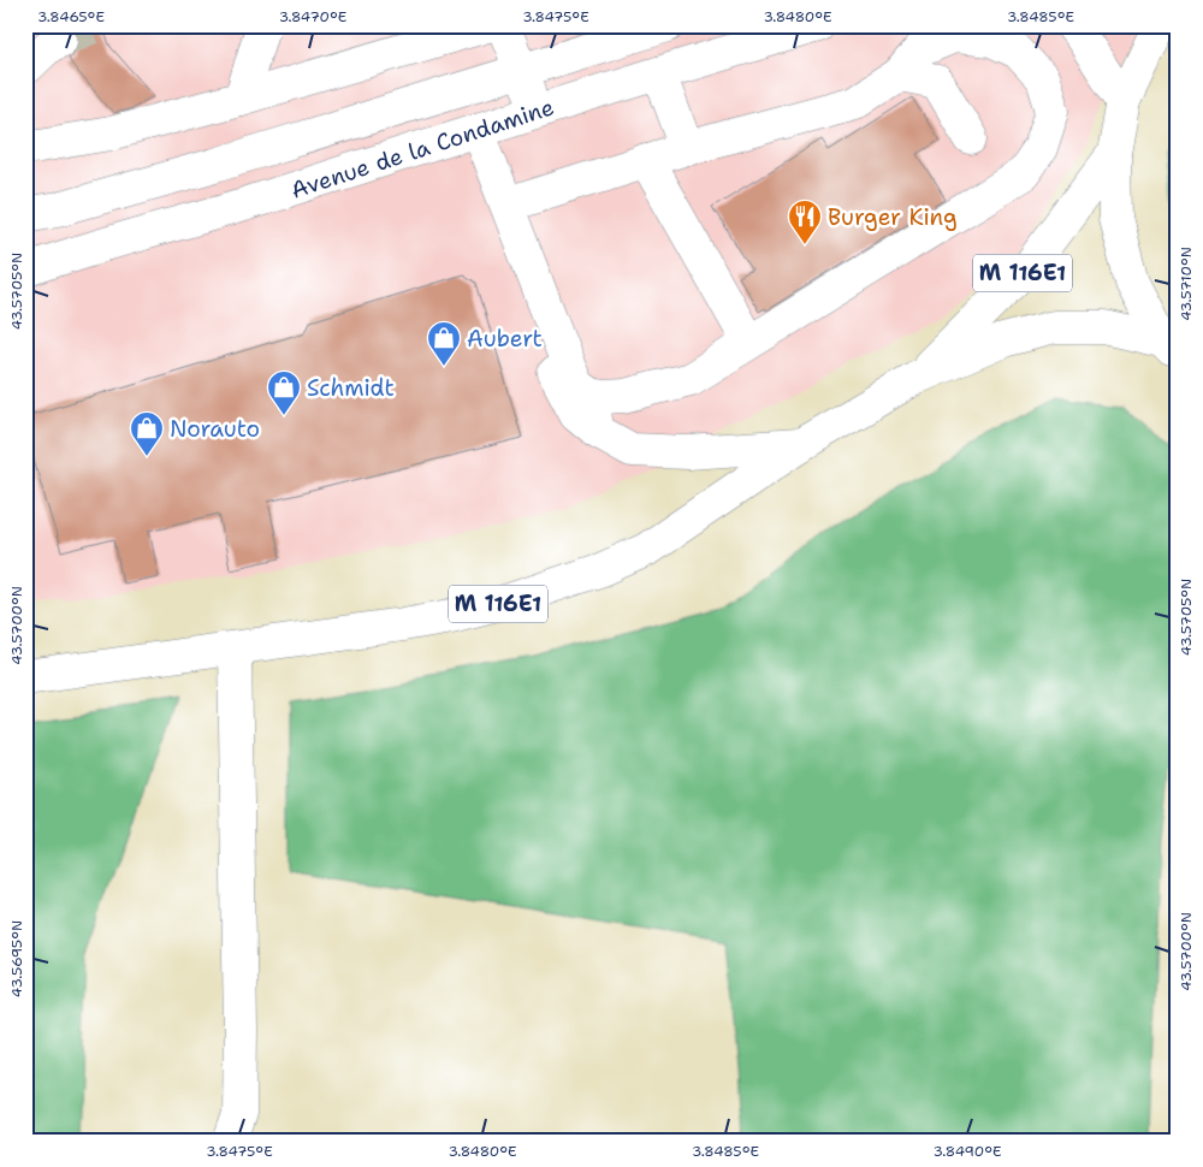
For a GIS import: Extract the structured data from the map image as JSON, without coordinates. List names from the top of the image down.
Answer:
{
  "streets": {
    "main road": ["Avenue de la Condamine", "M 116E1"]
  },
  "places": {
    "restaurant": ["Burger King"],
    "shop": ["Aubert", "Schmidt", "Norauto"]
  },
  "coordinates": [
    "3.8465°E",
    "3.8470°E",
    "3.8475°E",
    "3.8480°E",
    "3.8485°E",
    "43.5710°N",
    "43.5705°N",
    "43.5700°N",
    "43.5695°N",
    "3.8490°E"
  ]
}
